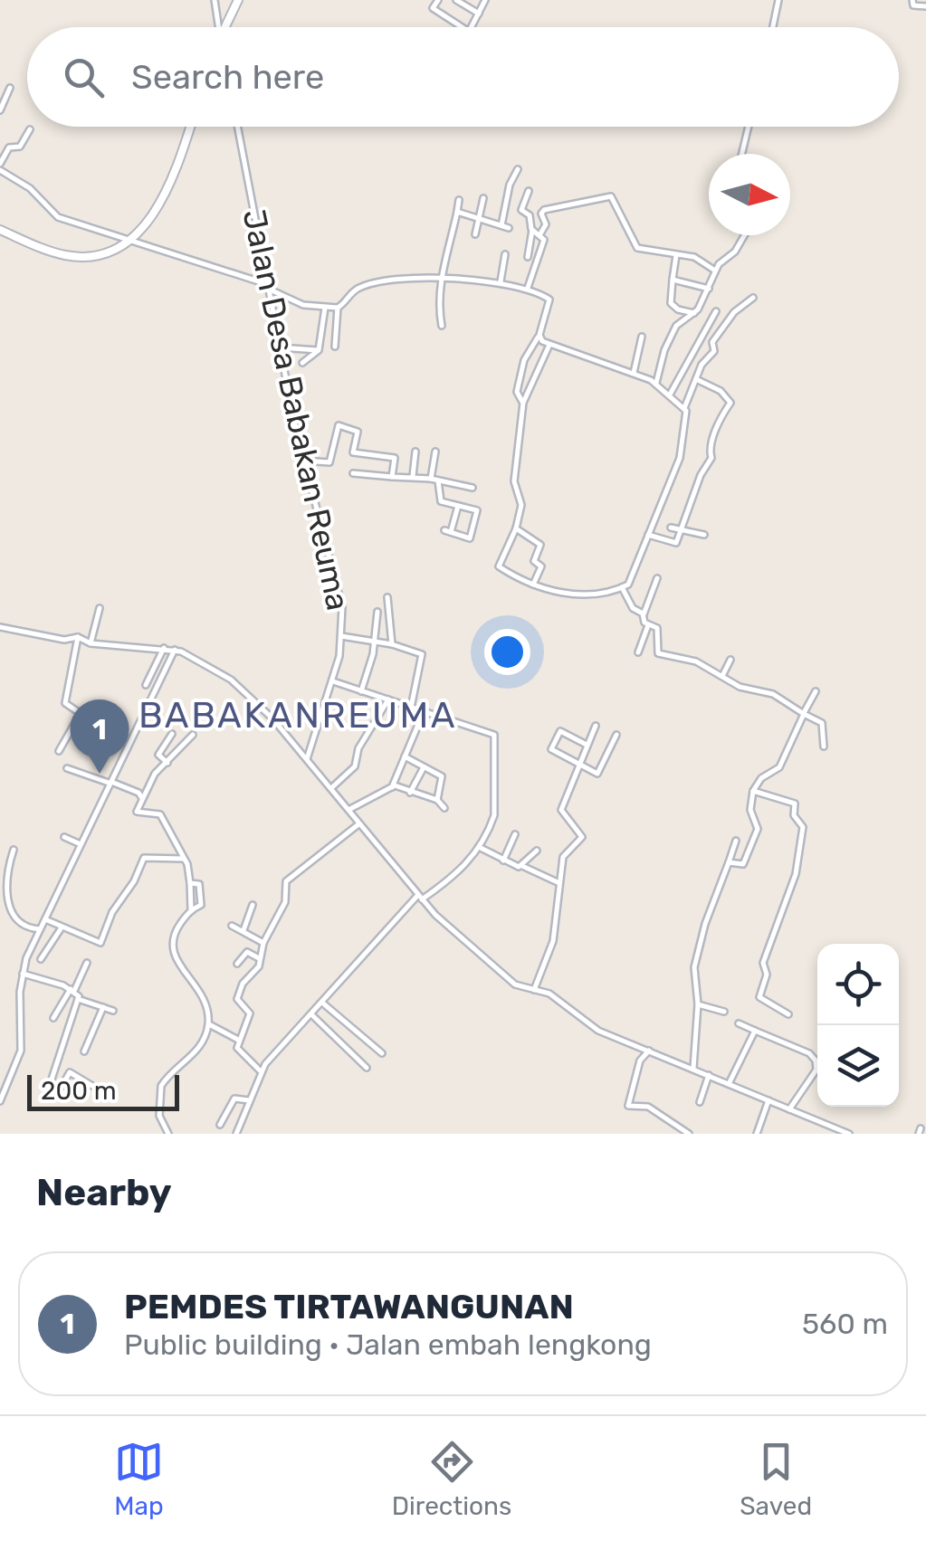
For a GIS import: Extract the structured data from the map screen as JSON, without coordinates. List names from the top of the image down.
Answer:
{
  "streets": {
    "street": ["Jalan Desa Babakan Reuma"]
  },
  "districts": ["BABAKANREUMA"],
  "scale_bar": "200 m",
  "north": "right",
  "page": {
    "search": "Search here",
    "pins": "1",
    "scale": "200 m",
    "heading": "Nearby",
    "list": [
      {
        "mark": "1",
        "name": "PEMDES TIRTAWANGUNAN",
        "note": "Public building · Jalan embah lengkong",
        "value": "560 m"
      }
    ],
    "nav": ["Map", "Directions", "Saved"]
  }
}
